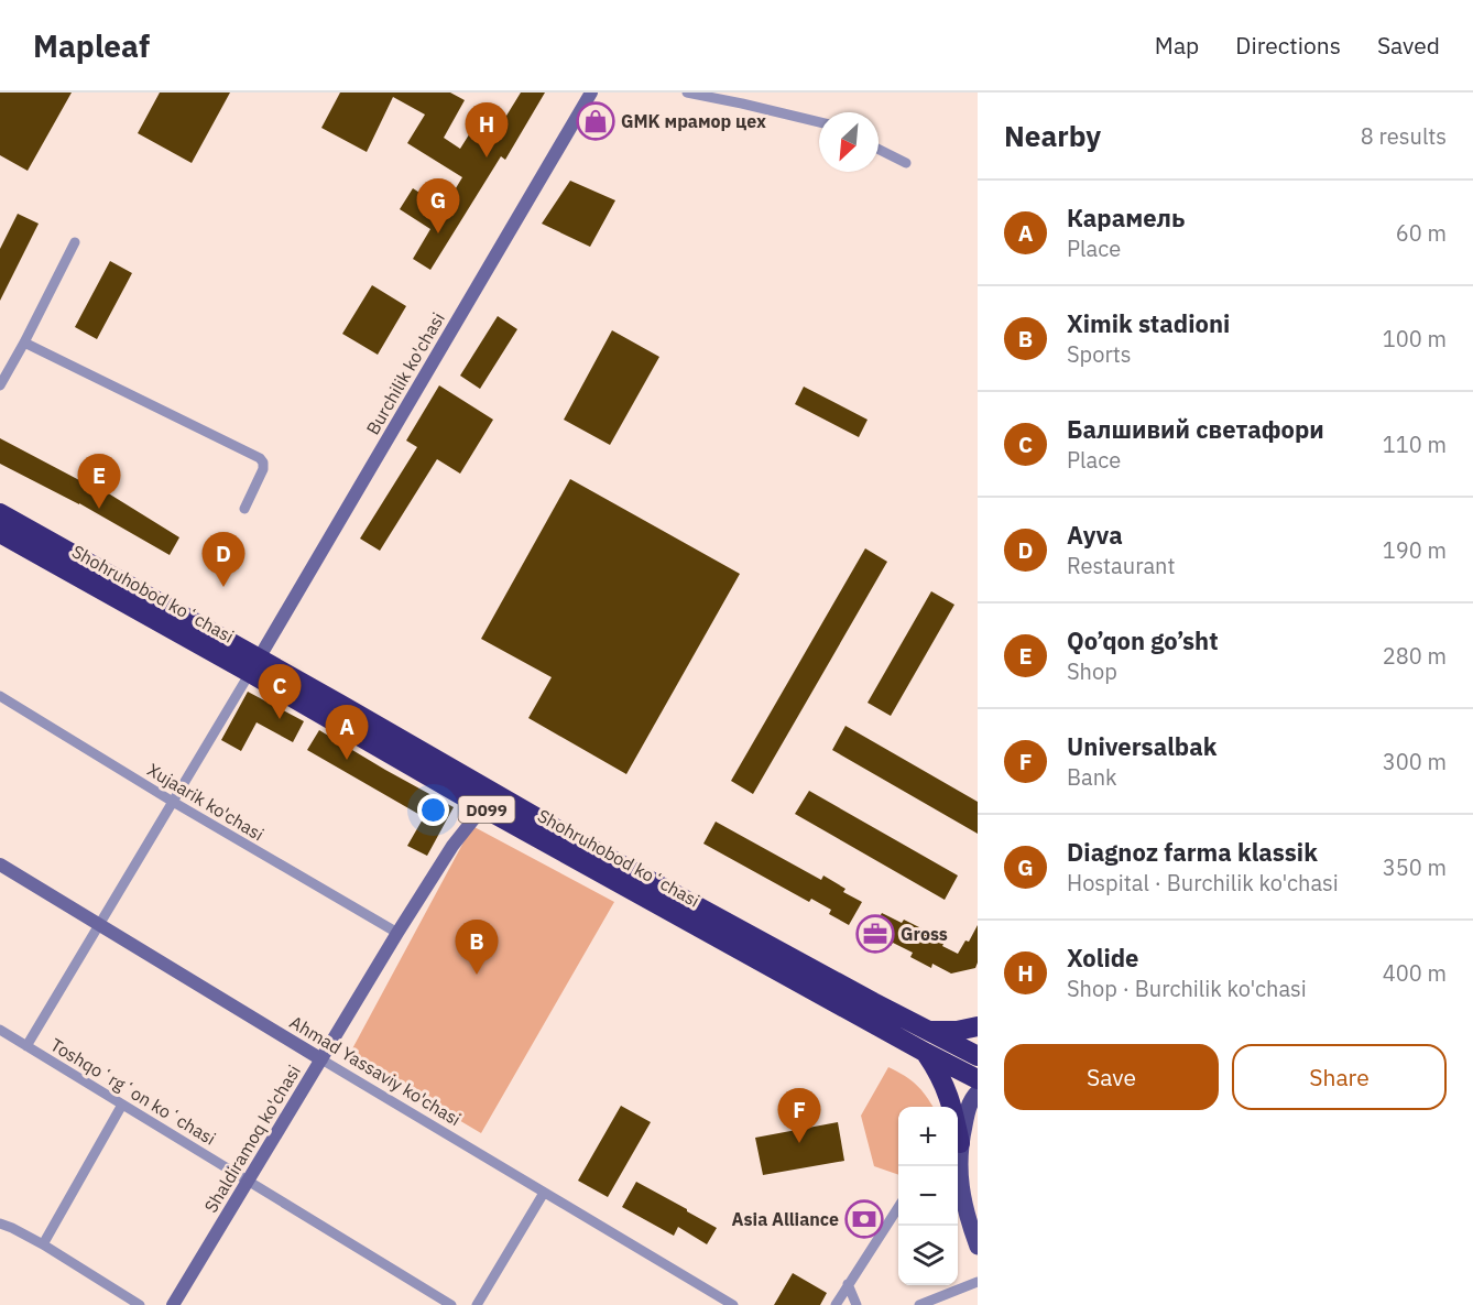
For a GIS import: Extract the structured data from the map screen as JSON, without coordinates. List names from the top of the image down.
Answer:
{
  "streets": {
    "highway": ["Shohruhobod koʻchasi", "D099"],
    "street": [
      "Burchilik ko'chasi",
      "Xujaarik ko'chasi",
      "Ahmad Yassaviy ko'chasi",
      "Toshqoʻrgʻon koʻchasi",
      "Shaldiramoq ko'chasi"
    ]
  },
  "crossings": [
    ["Burchilik ko'chasi", "Shohruhobod koʻchasi"],
    ["Shohruhobod koʻchasi", "Shaldiramoq ko'chasi"],
    ["Xujaarik ko'chasi", "Shaldiramoq ko'chasi"],
    ["Ahmad Yassaviy ko'chasi", "Shaldiramoq ko'chasi"],
    ["Toshqoʻrgʻon koʻchasi", "Shaldiramoq ko'chasi"]
  ],
  "places": {
    "shop": ["GMK мрамор цех"],
    "office": ["Gross"],
    "bank": ["Asia Alliance"]
  },
  "north": "bottom left",
  "page": {
    "header": "Mapleaf",
    "nav": ["Map", "Directions", "Saved"],
    "heading": ["Nearby", "8 results"],
    "pins": [
      "H",
      "G",
      "E",
      "D",
      "C",
      "A",
      "B",
      "F"
    ],
    "list": [
      {
        "mark": "A",
        "name": "Карамель",
        "note": "Place",
        "value": "60 m"
      },
      {
        "mark": "B",
        "name": "Ximik stadioni",
        "note": "Sports",
        "value": "100 m"
      },
      {
        "mark": "C",
        "name": "Балшивий светафори",
        "note": "Place",
        "value": "110 m"
      },
      {
        "mark": "D",
        "name": "Ayva",
        "note": "Restaurant",
        "value": "190 m"
      },
      {
        "mark": "E",
        "name": "Qo’qon go’sht",
        "note": "Shop",
        "value": "280 m"
      },
      {
        "mark": "F",
        "name": "Universalbak",
        "note": "Bank",
        "value": "300 m"
      },
      {
        "mark": "G",
        "name": "Diagnoz farma klassik",
        "note": "Hospital · Burchilik ko'chasi",
        "value": "350 m"
      },
      {
        "mark": "H",
        "name": "Xolide",
        "note": "Shop · Burchilik ko'chasi",
        "value": "400 m"
      }
    ],
    "buttons": ["Save", "Share"],
    "map_buttons": ["+", "−"]
  }
}
